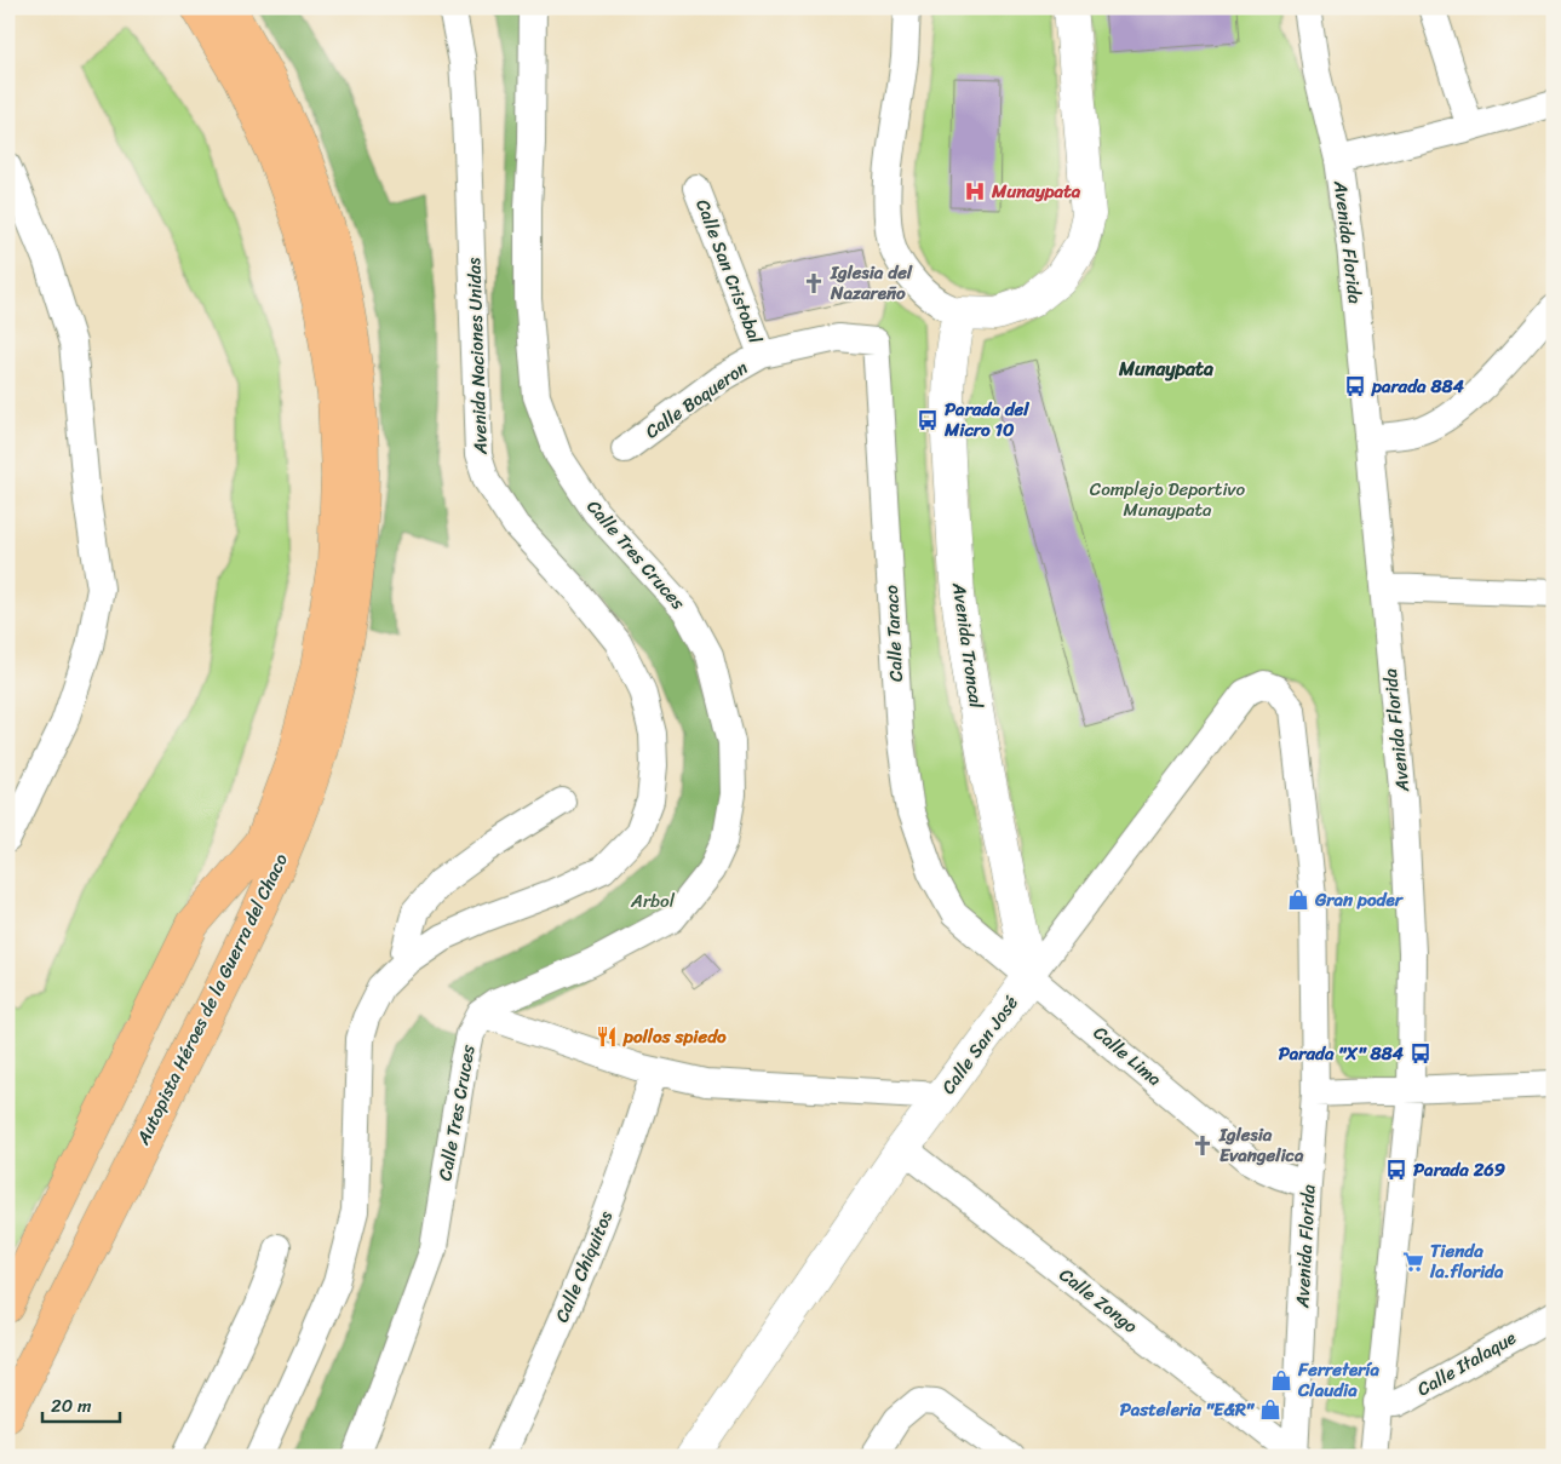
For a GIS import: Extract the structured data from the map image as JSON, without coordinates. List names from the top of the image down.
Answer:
{
  "streets": {
    "highway": ["Autopista Héroes de la Guerra del Chaco"],
    "street": [
      "Avenida Florida",
      "Calle San Cristobal",
      "Avenida Naciones Unidas",
      "Calle Boqueron",
      "Calle Tres Cruces",
      "Calle Taraco",
      "Avenida Troncal",
      "Calle San José",
      "Calle Lima",
      "Calle Chiquitos",
      "Calle Zongo",
      "Calle Italaque"
    ]
  },
  "crossings": [
    ["Avenida Florida", "Calle San José"],
    ["Avenida Florida", "Calle Lima"],
    ["Avenida Florida", "Calle Zongo"],
    ["Avenida Florida", "Calle Italaque"],
    ["Calle San Cristobal", "Calle Boqueron"],
    ["Calle Boqueron", "Calle Taraco"],
    ["Calle Taraco", "Calle Lima"],
    ["Avenida Troncal", "Calle San José"],
    ["Avenida Troncal", "Calle Lima"],
    ["Calle San José", "Calle Lima"],
    ["Calle San José", "Calle Zongo"]
  ],
  "districts": ["Munaypata"],
  "parks": ["Complejo Deportivo Munaypata", "Arbol"],
  "places": {
    "hospital": ["Munaypata"],
    "church": ["Iglesia del Nazareño", "Iglesia Evangelica"],
    "bus stop": [
      "parada 884",
      "Parada del Micro 10",
      "Parada \"X\" 884",
      "Parada 269"
    ],
    "shop": ["Gran poder", "Ferretería Claudia", "Pasteleria \"E&R\""],
    "restaurant": ["pollos spiedo"],
    "supermarket": ["Tienda la.florida"]
  },
  "scale_bar": "20 m"
}
